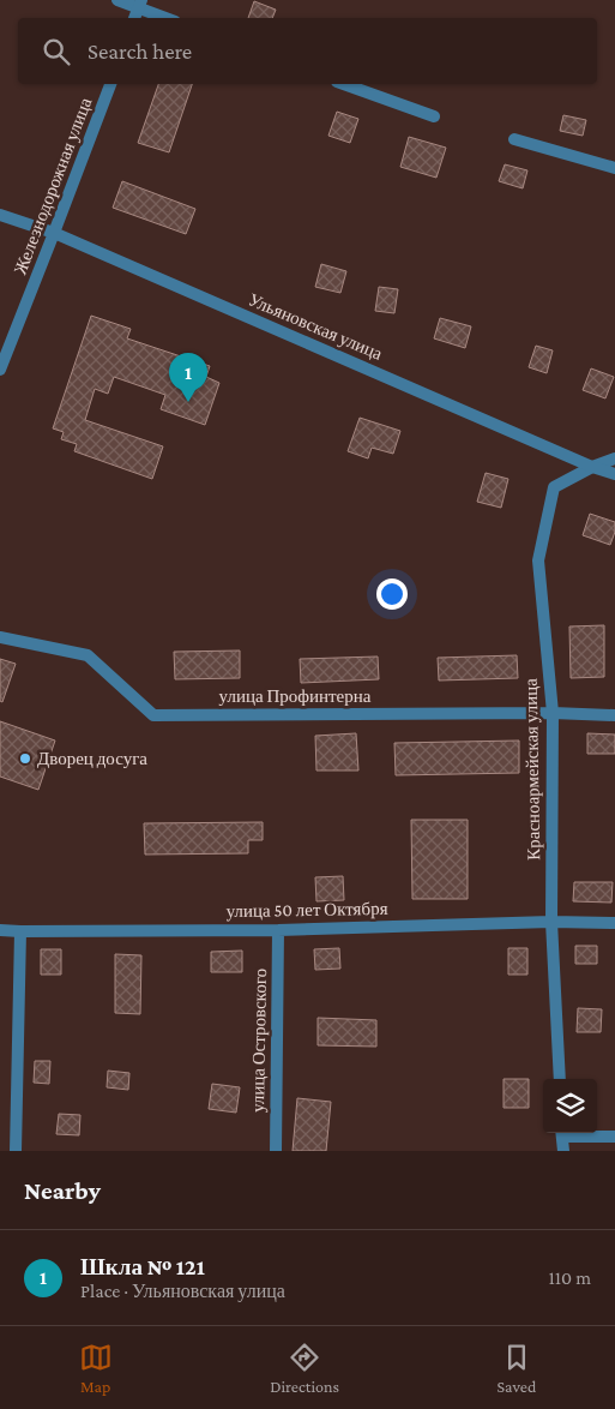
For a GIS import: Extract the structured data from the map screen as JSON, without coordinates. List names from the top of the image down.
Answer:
{
  "streets": {
    "street": [
      "Железнодорожная улица",
      "Ульяновская улица",
      "улица Профинтерна",
      "Красноармейская улица",
      "улица 50 лет Октября",
      "улица Островского"
    ]
  },
  "crossings": [
    ["Железнодорожная улица", "Ульяновская улица"],
    ["Ульяновская улица", "Красноармейская улица"],
    ["улица Профинтерна", "Красноармейская улица"],
    ["Красноармейская улица", "улица 50 лет Октября"],
    ["улица 50 лет Октября", "улица Островского"]
  ],
  "places": ["Дворец досуга"],
  "page": {
    "search": "Search here",
    "pins": "1",
    "heading": "Nearby",
    "list": [
      {
        "mark": "1",
        "name": "Шкла № 121",
        "note": "Place · Ульяновская улица",
        "value": "110 m"
      }
    ],
    "nav": ["Map", "Directions", "Saved"]
  }
}
